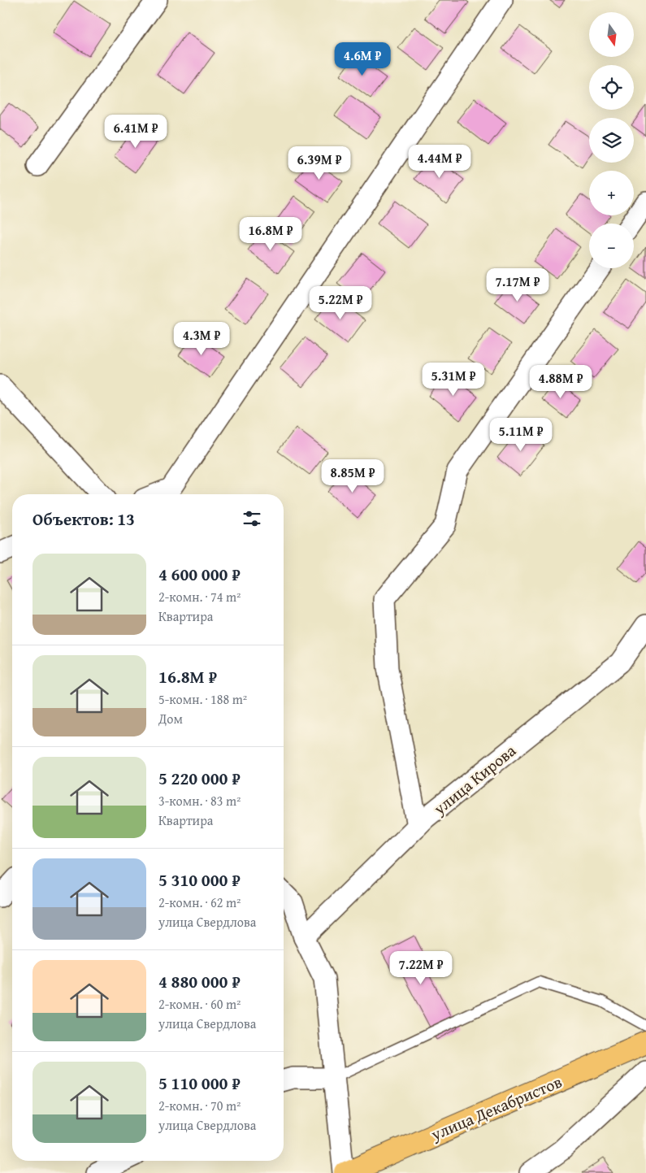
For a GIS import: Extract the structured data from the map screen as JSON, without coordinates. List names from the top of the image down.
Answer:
{
  "streets": {
    "main road": ["улица Декабристов"],
    "street": ["улица Кирова"]
  },
  "north": "bottom",
  "page": {
    "map_buttons": ["+", "−"],
    "price": [
      "4.6M ₽",
      "6.41M ₽",
      "4.44M ₽",
      "6.39M ₽",
      "16.8M ₽",
      "7.17M ₽",
      "5.22M ₽",
      "4.3M ₽",
      "5.31M ₽",
      "4.88M ₽",
      "5.11M ₽",
      "8.85M ₽",
      "7.22M ₽"
    ],
    "heading": "Объектов: 13",
    "list": [
      {
        "name": "4 600 000 ₽",
        "note": "2-комн. · 74 m² · Квартира"
      },
      {
        "name": "16.8M ₽",
        "note": "5-комн. · 188 m² · Дом"
      },
      {
        "name": "5 220 000 ₽",
        "note": "3-комн. · 83 m² · Квартира"
      },
      {
        "name": "5 310 000 ₽",
        "note": "2-комн. · 62 m² · улица Свердлова"
      },
      {
        "name": "4 880 000 ₽",
        "note": "2-комн. · 60 m² · улица Свердлова"
      },
      {
        "name": "5 110 000 ₽",
        "note": "2-комн. · 70 m² · улица Свердлова"
      }
    ]
  }
}
